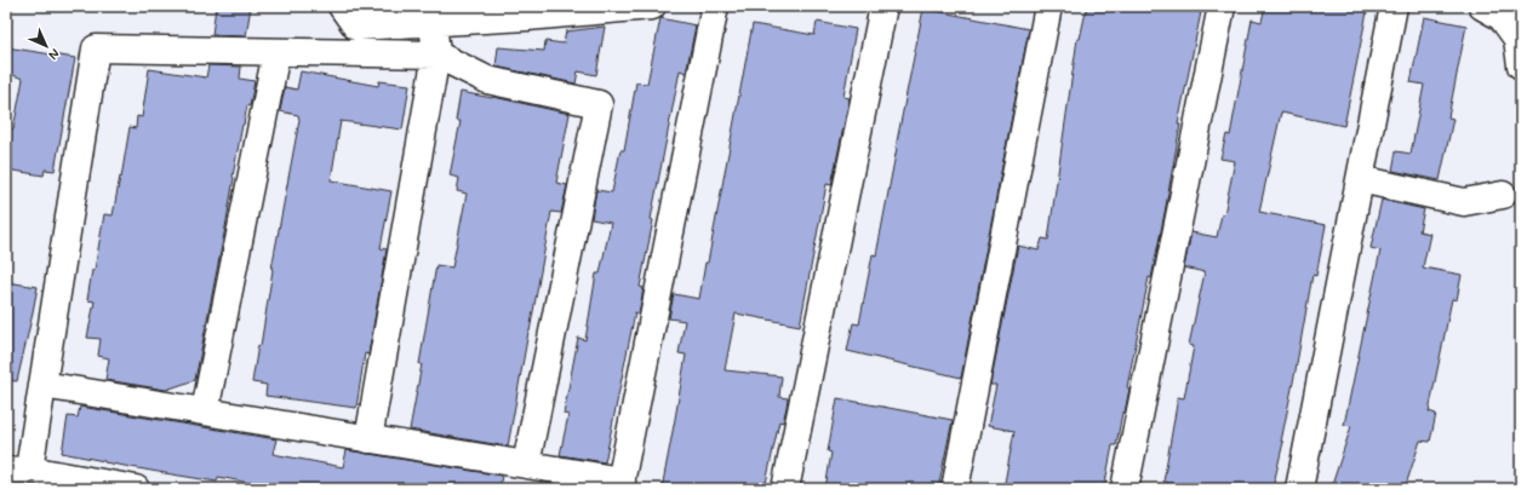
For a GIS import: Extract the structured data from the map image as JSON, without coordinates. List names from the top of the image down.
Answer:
{
  "north": "bottom right"
}
